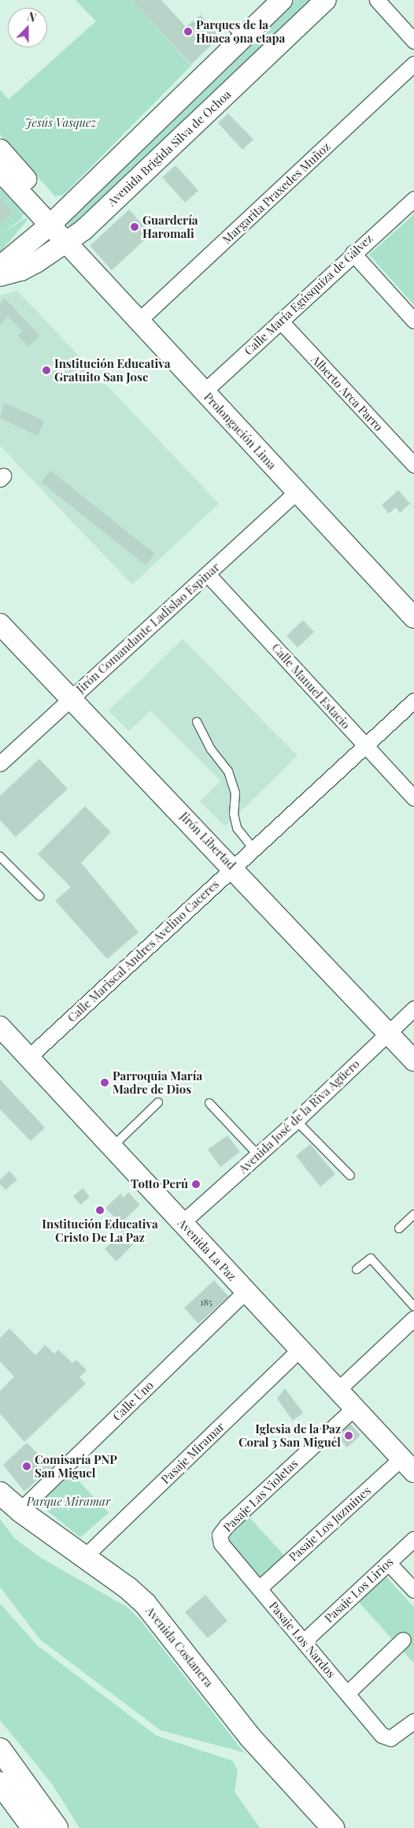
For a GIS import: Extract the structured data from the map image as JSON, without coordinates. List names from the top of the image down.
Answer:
{
  "streets": {
    "main road": ["Avenida Costanera"],
    "street": [
      "Avenida Brigida Silva de Ochoa",
      "Margarita Praxedes Muñoz",
      "Calle María Egúsquiza de Gálvez",
      "Alberto Arca Parro",
      "Prolongación Lima",
      "Jirón Comandante Ladislao Espinar",
      "Calle Manuel Estacio",
      "Jirón Libertad",
      "Calle Mariscal Andres Avelino Caceres",
      "Avenida José de la Riva Agüero",
      "Avenida La Paz",
      "Calle Uno",
      "Pasaje Miramar",
      "Pasaje Las Violetas",
      "Pasaje Los Jazmines",
      "Pasaje Los Lirios",
      "Pasaje Los Nardos"
    ]
  },
  "crossings": [
    ["Avenida Brigida Silva de Ochoa", "Prolongación Lima"],
    ["Margarita Praxedes Muñoz", "Prolongación Lima"],
    ["Calle María Egúsquiza de Gálvez", "Alberto Arca Parro"],
    ["Calle María Egúsquiza de Gálvez", "Prolongación Lima"],
    ["Prolongación Lima", "Jirón Comandante Ladislao Espinar"],
    ["Jirón Comandante Ladislao Espinar", "Calle Manuel Estacio"],
    ["Jirón Comandante Ladislao Espinar", "Jirón Libertad"],
    ["Calle Manuel Estacio", "Calle Mariscal Andres Avelino Caceres"],
    ["Jirón Libertad", "Calle Mariscal Andres Avelino Caceres"],
    ["Jirón Libertad", "Avenida José de la Riva Agüero"],
    ["Calle Mariscal Andres Avelino Caceres", "Avenida La Paz"],
    ["Avenida José de la Riva Agüero", "Avenida La Paz"],
    ["Avenida La Paz", "Calle Uno"],
    ["Avenida La Paz", "Pasaje Miramar"],
    ["Avenida La Paz", "Pasaje Las Violetas"],
    ["Avenida La Paz", "Pasaje Los Jazmines"],
    ["Calle Uno", "Avenida Costanera"],
    ["Pasaje Miramar", "Avenida Costanera"],
    ["Pasaje Las Violetas", "Pasaje Los Nardos"],
    ["Pasaje Los Jazmines", "Pasaje Los Nardos"],
    ["Pasaje Los Lirios", "Pasaje Los Nardos"]
  ],
  "parks": ["Jesús Vasquez", "Parque Miramar"],
  "places": [
    "Parques de la Huaca 9na etapa",
    "Guardería Haromali",
    "Institución Educativa Gratuito San Jose",
    "Parroquia María Madre de Dios",
    "Totto Perú",
    "Institución Educativa Cristo De La Paz",
    "Iglesia de la Paz Coral 3 San Miguel",
    "Comisaría PNP San Miguel"
  ],
  "house_numbers": ["185"],
  "north": "top"
}
